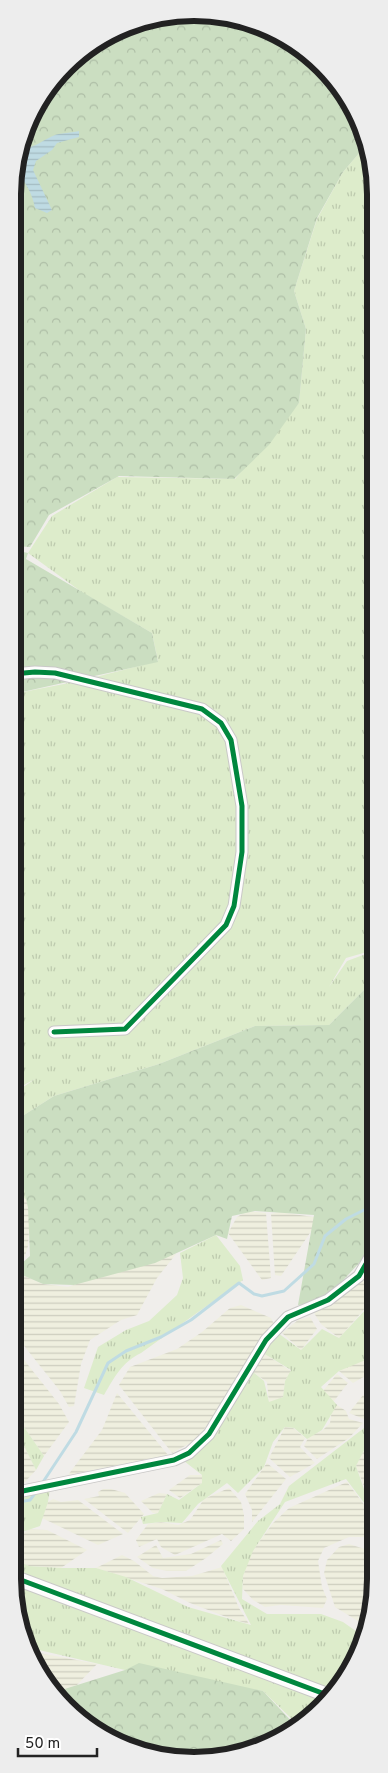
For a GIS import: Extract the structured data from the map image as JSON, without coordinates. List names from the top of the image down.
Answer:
{
  "scale_bar": "50 m"
}
